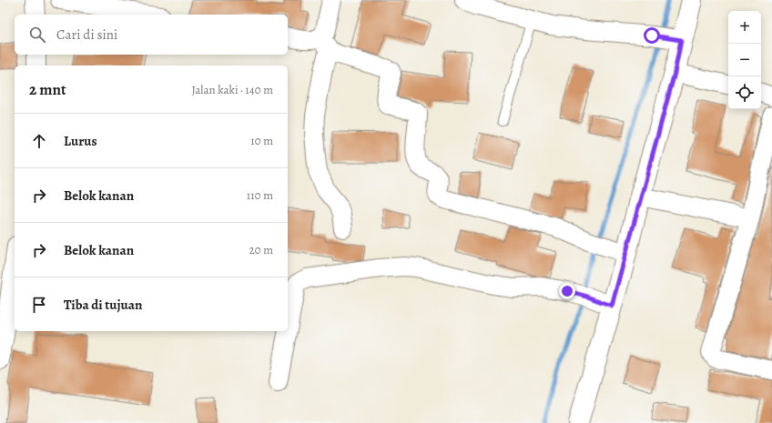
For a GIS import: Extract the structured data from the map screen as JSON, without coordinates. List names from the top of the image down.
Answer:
{
  "page": {
    "map_buttons": ["+", "−"],
    "search": "Cari di sini",
    "heading": ["2 mnt", "Jalan kaki · 140 m"],
    "list": [
      ["Lurus", "10 m"],
      ["Belok kanan", "110 m"],
      ["Belok kanan", "20 m"],
      "Tiba di tujuan"
    ]
  }
}
